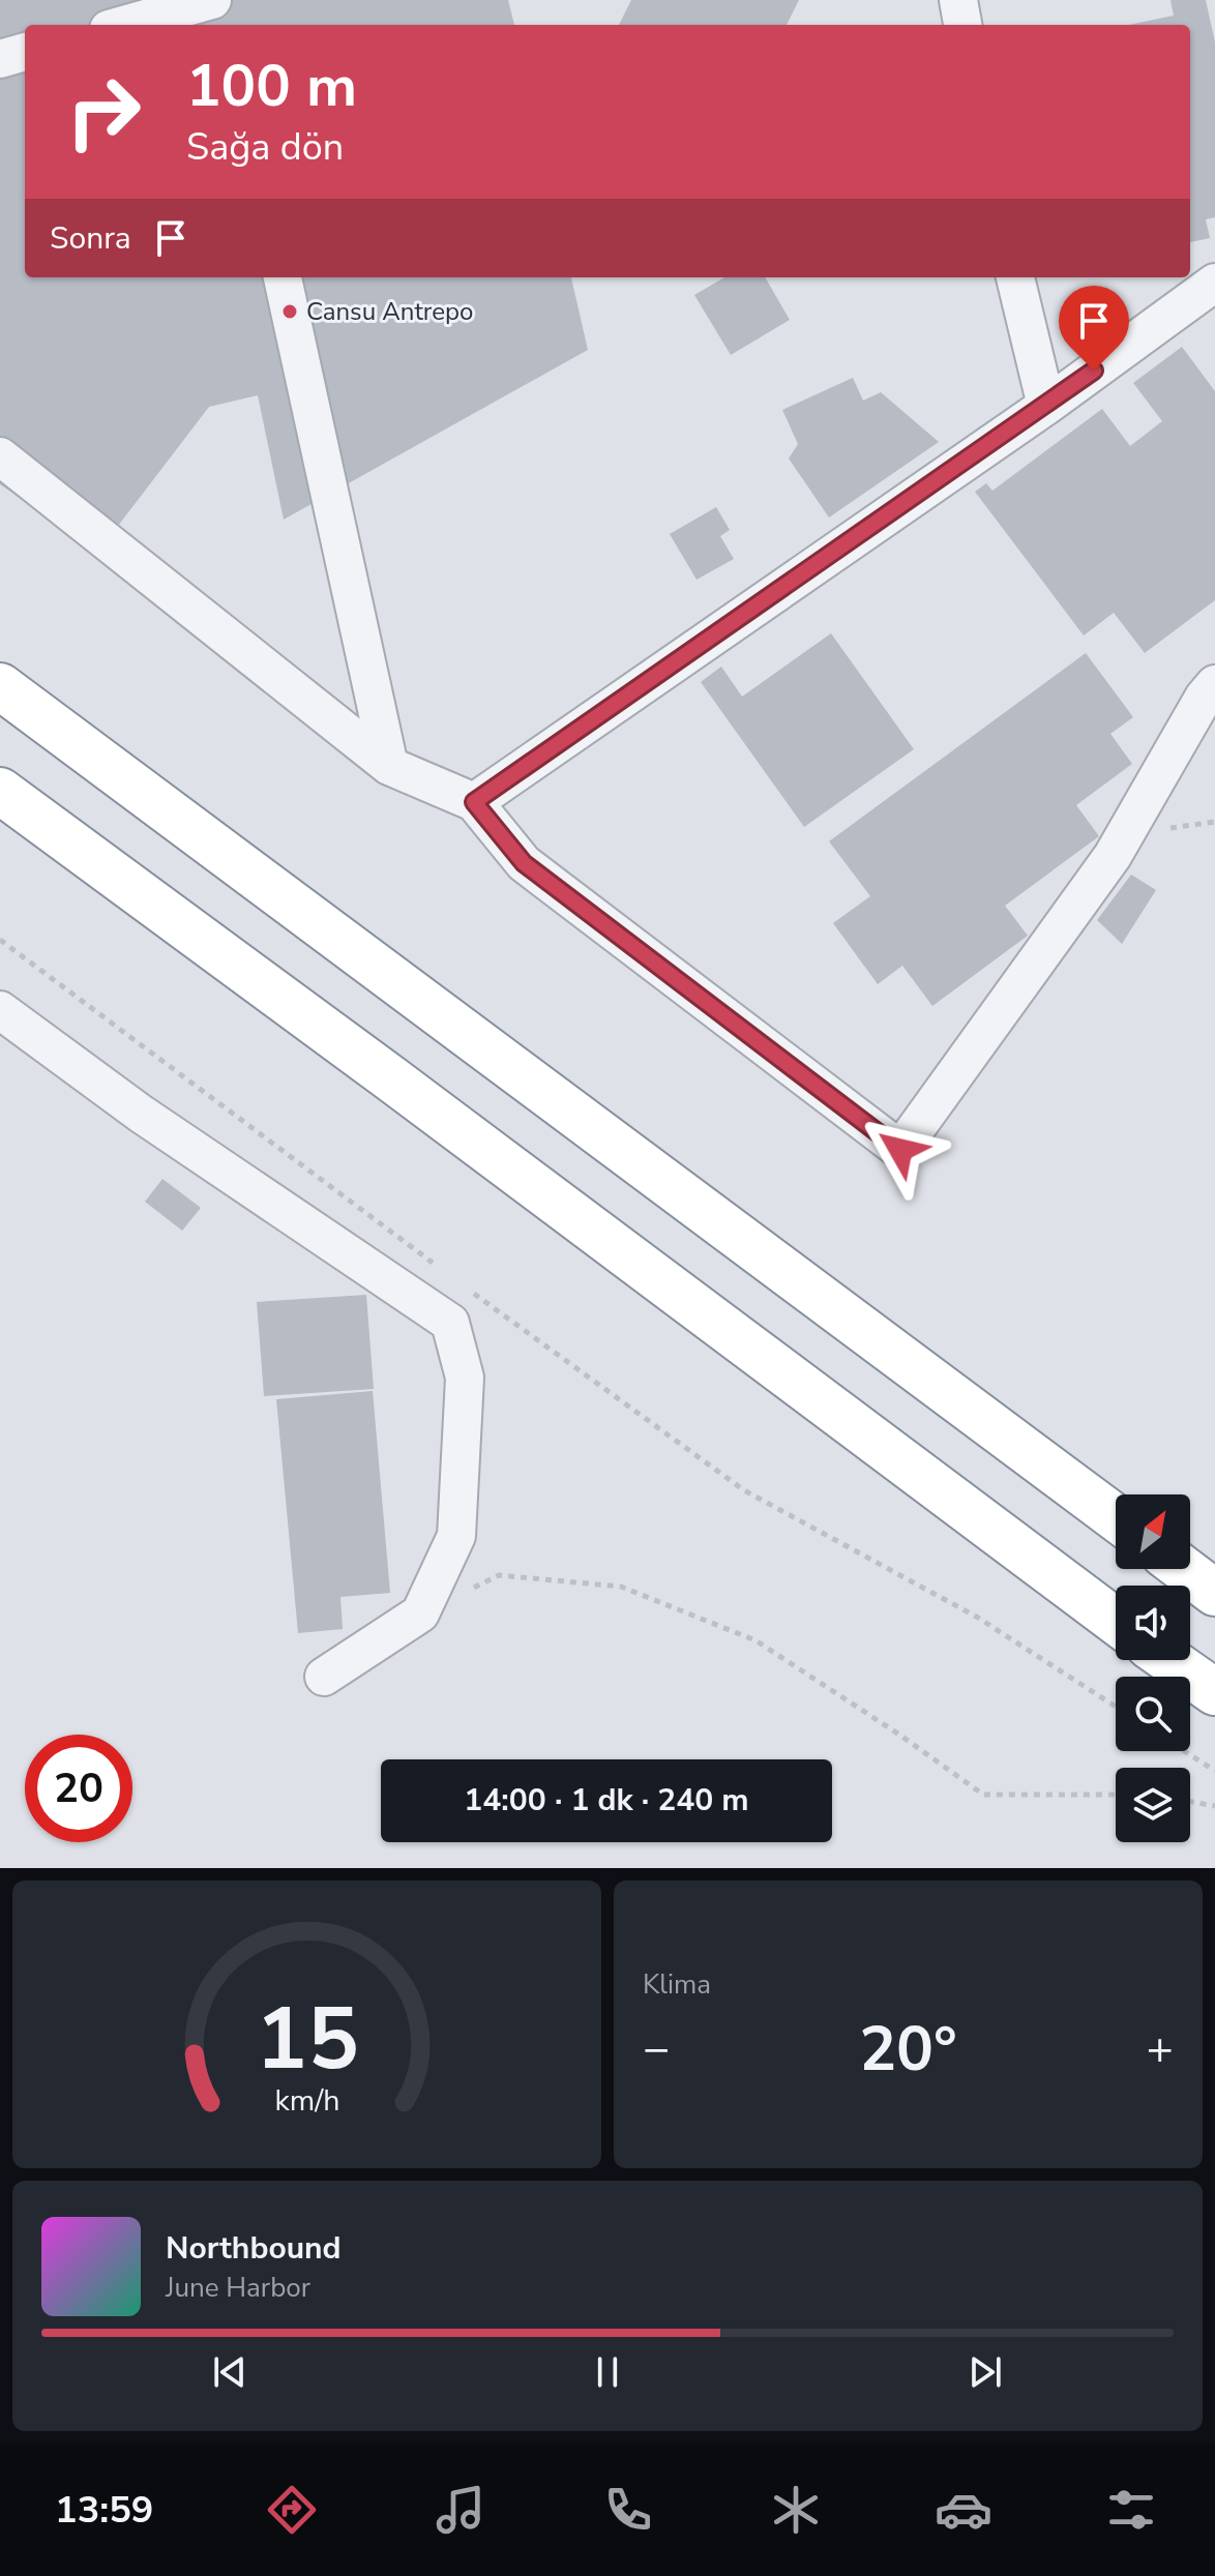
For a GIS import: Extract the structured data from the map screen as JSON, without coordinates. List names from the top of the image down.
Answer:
{
  "places": ["Cansu Antrepo"],
  "north": "top right",
  "page": {
    "turn": ["100 m", "Sağa dön"],
    "then": "Sonra",
    "limit": "20",
    "trip": "14:00 · 1 dk · 240 m",
    "tile": "Klima",
    "heat": ["−", "20°", "+"],
    "song": ["Northbound", "June Harbor"],
    "tabs": "13:59",
    "gauge": ["15", "km/h"]
  }
}
